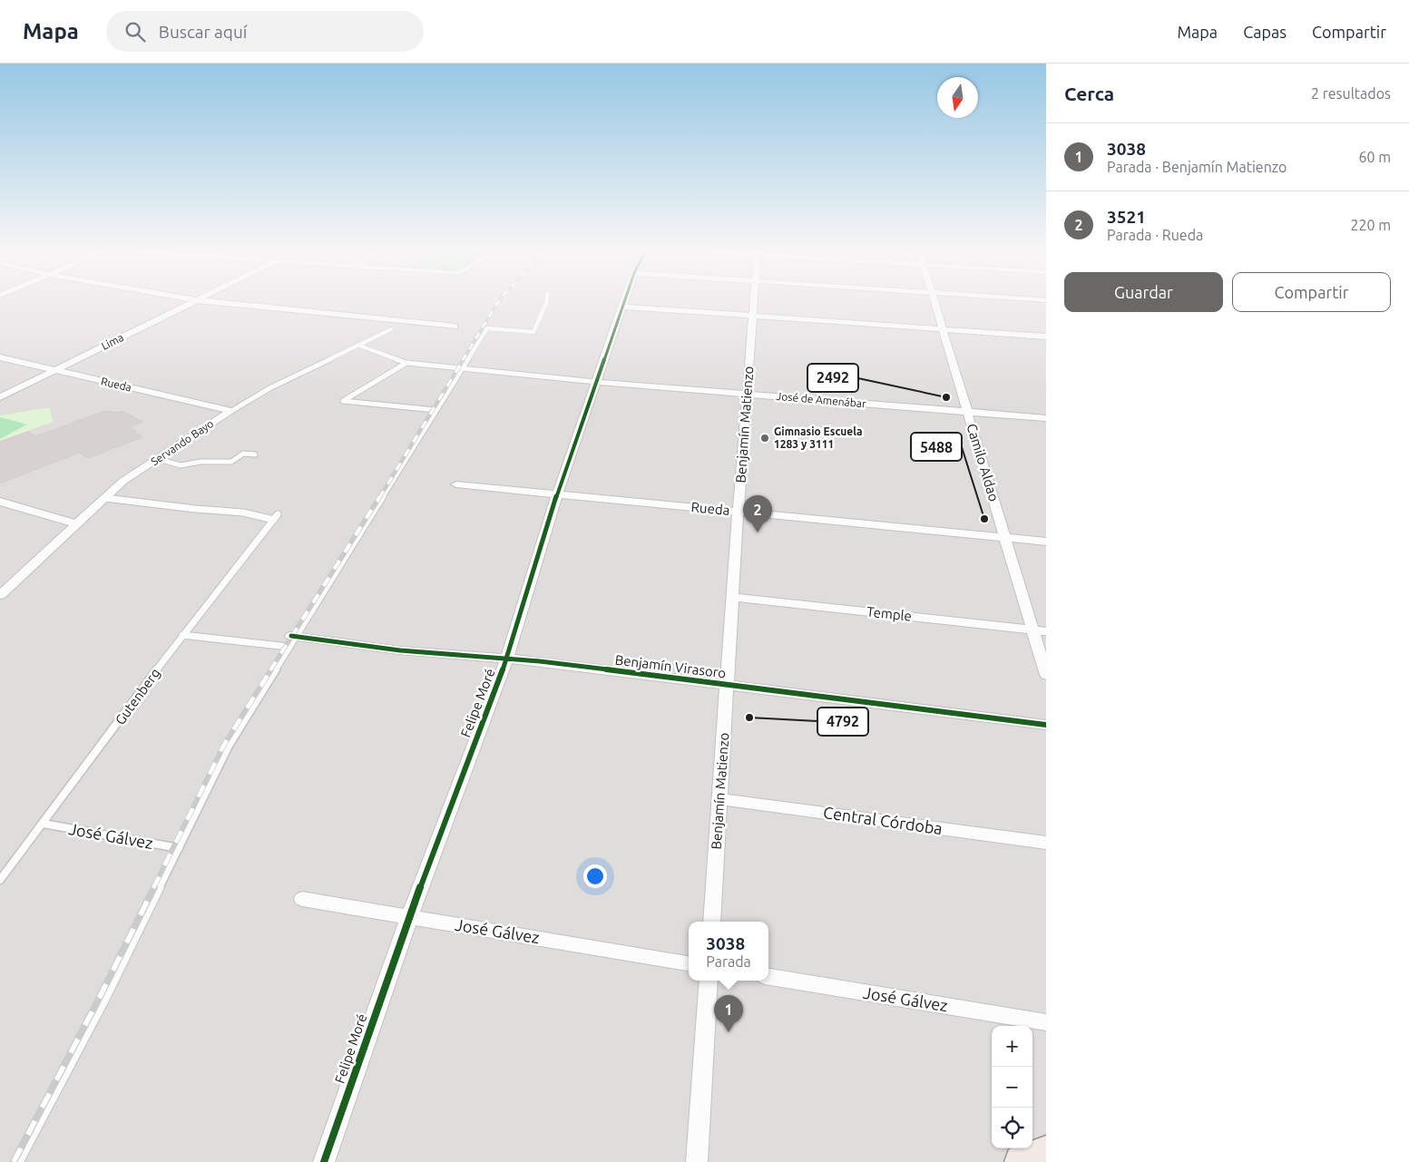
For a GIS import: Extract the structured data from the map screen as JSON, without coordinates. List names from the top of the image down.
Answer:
{
  "streets": {
    "street": [
      "Lima",
      "Rueda",
      "José de Amenábar",
      "Benjamín Matienzo",
      "Servando Bayo",
      "Camilo Aldao",
      "Temple",
      "Benjamín Virasoro",
      "Felipe Moré",
      "Central Córdoba",
      "José Gálvez"
    ],
    "lane": ["Gutenberg"]
  },
  "crossings": [
    ["Lima", "Rueda"],
    ["Rueda", "Benjamín Matienzo"],
    ["Rueda", "Servando Bayo"],
    ["Rueda", "Camilo Aldao"],
    ["Rueda", "Felipe Moré"],
    ["José de Amenábar", "Benjamín Matienzo"],
    ["José de Amenábar", "Camilo Aldao"],
    ["José de Amenábar", "Felipe Moré"],
    ["Benjamín Matienzo", "Temple"],
    ["Benjamín Matienzo", "Benjamín Virasoro"],
    ["Benjamín Matienzo", "Central Córdoba"],
    ["Servando Bayo", "Gutenberg"],
    ["Camilo Aldao", "Temple"],
    ["Benjamín Virasoro", "Gutenberg"],
    ["Benjamín Virasoro", "Felipe Moré"],
    ["Gutenberg", "José Gálvez"],
    ["Felipe Moré", "José Gálvez"]
  ],
  "places": [
    "2492",
    "Gimnasio Escuela 1283 y 3111",
    "5488",
    "4792"
  ],
  "north": "bottom",
  "page": {
    "header": "Mapa",
    "search": "Buscar aquí",
    "nav": ["Mapa", "Capas", "Compartir"],
    "heading": ["Cerca", "2 resultados"],
    "list": [
      {
        "mark": "1",
        "name": "3038",
        "note": "Parada · Benjamín Matienzo",
        "value": "60 m"
      },
      {
        "mark": "2",
        "name": "3521",
        "note": "Parada · Rueda",
        "value": "220 m"
      }
    ],
    "buttons": ["Guardar", "Compartir"],
    "pins": ["2", "1"],
    "popup": ["3038", "Parada"],
    "map_buttons": ["+", "−"]
  }
}
